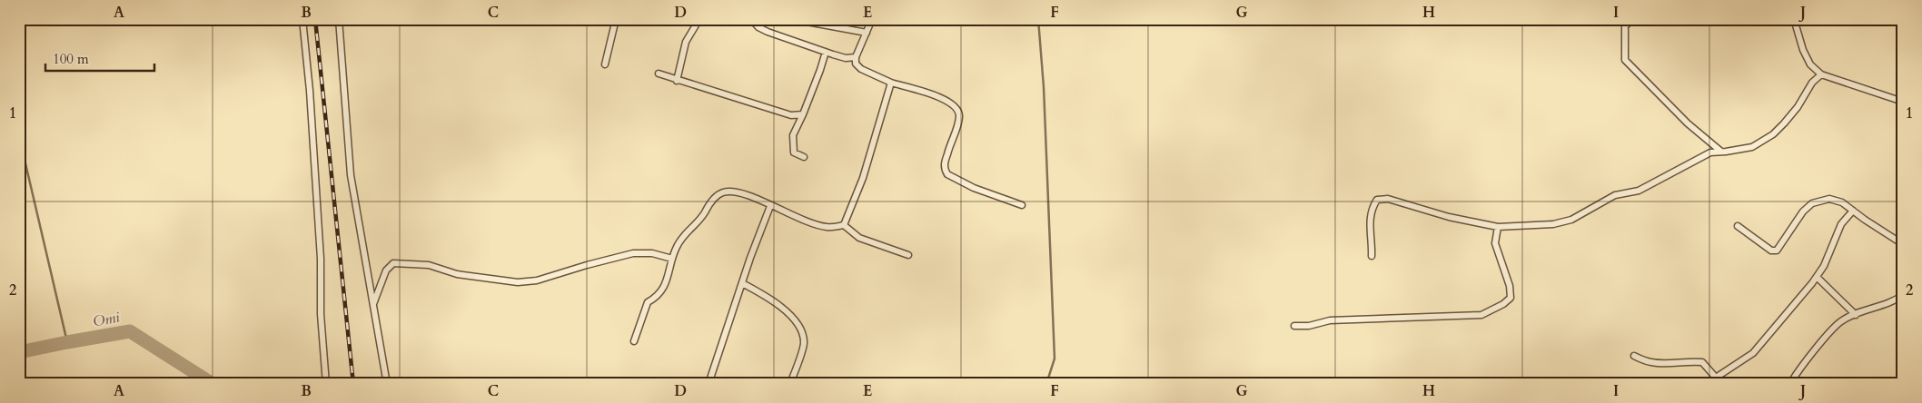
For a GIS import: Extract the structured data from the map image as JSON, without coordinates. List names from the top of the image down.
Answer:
{
  "water": ["Omi"],
  "scale_bar": "100 m",
  "grid": {
    "columns": [
      "A",
      "B",
      "C",
      "D",
      "E",
      "F",
      "G",
      "H",
      "I",
      "J"
    ],
    "rows": ["1", "2"]
  }
}
